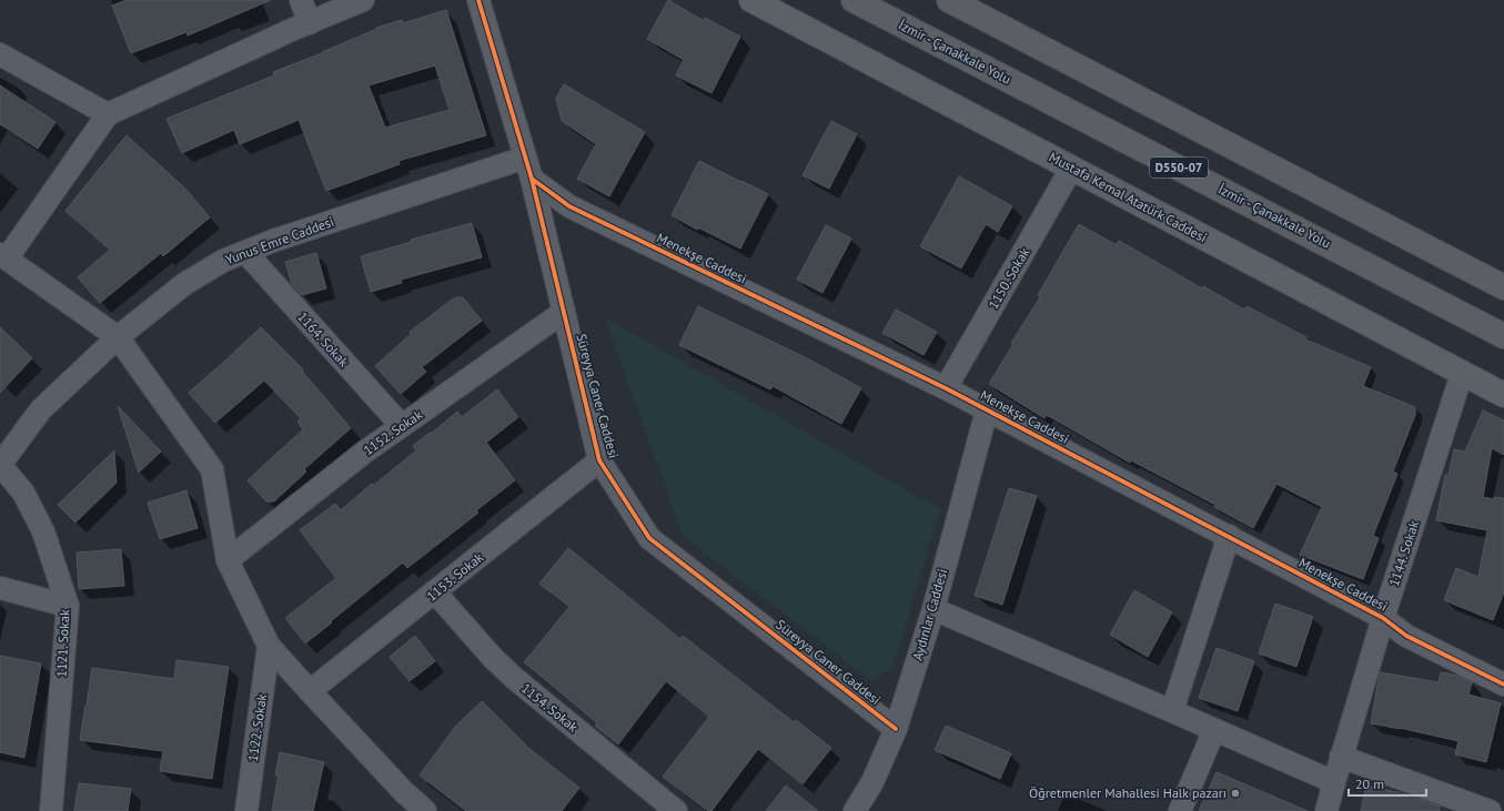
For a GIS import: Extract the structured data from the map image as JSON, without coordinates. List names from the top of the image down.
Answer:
{
  "streets": {
    "highway": ["İzmir - Çanakkale Yolu", "D550-07"],
    "main road": ["Mustafa Kemal Atatürk Caddesi"],
    "street": [
      "Yunus Emre Caddesi",
      "Menekşe Caddesi",
      "1150. Sokak",
      "1164. Sokak",
      "Süreyya Caner Caddesi",
      "1152. Sokak",
      "1144. Sokak",
      "1153. Sokak",
      "Aydınlar Caddesi",
      "1121. Sokak",
      "1154. Sokak",
      "1122. Sokak"
    ]
  },
  "crossings": [
    ["Mustafa Kemal Atatürk Caddesi", "1150. Sokak"],
    ["Mustafa Kemal Atatürk Caddesi", "1144. Sokak"],
    ["Yunus Emre Caddesi", "1164. Sokak"],
    ["Yunus Emre Caddesi", "Süreyya Caner Caddesi"],
    ["Yunus Emre Caddesi", "1121. Sokak"],
    ["Menekşe Caddesi", "1150. Sokak"],
    ["Menekşe Caddesi", "Süreyya Caner Caddesi"],
    ["Menekşe Caddesi", "1144. Sokak"],
    ["Menekşe Caddesi", "Aydınlar Caddesi"],
    ["1164. Sokak", "1152. Sokak"],
    ["Süreyya Caner Caddesi", "1152. Sokak"],
    ["Süreyya Caner Caddesi", "1153. Sokak"],
    ["Süreyya Caner Caddesi", "Aydınlar Caddesi"],
    ["1153. Sokak", "1154. Sokak"]
  ],
  "places": ["Öğretmenler Mahallesi Halk pazarı"],
  "scale_bar": "20 m"
}
